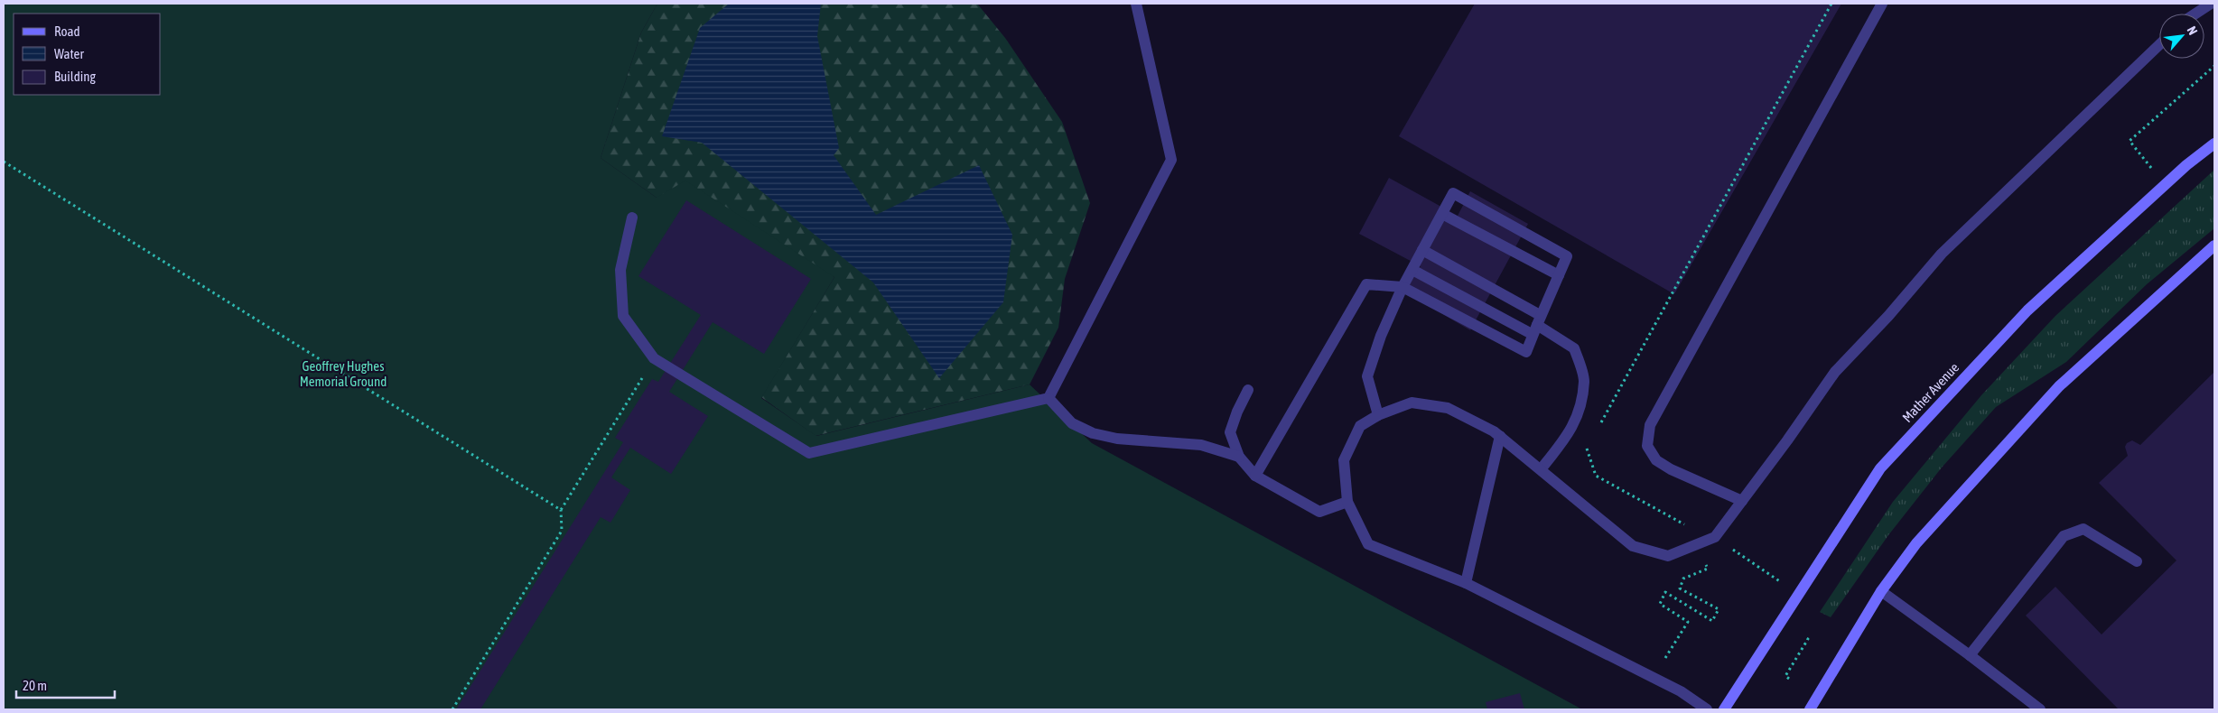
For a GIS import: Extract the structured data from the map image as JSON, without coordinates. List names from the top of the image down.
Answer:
{
  "streets": {
    "main road": ["Mather Avenue"]
  },
  "parks": ["Geoffrey Hughes Memorial Ground"],
  "legend": ["Road", "Water", "Building"],
  "scale_bar": "20 m",
  "north": "top right"
}
